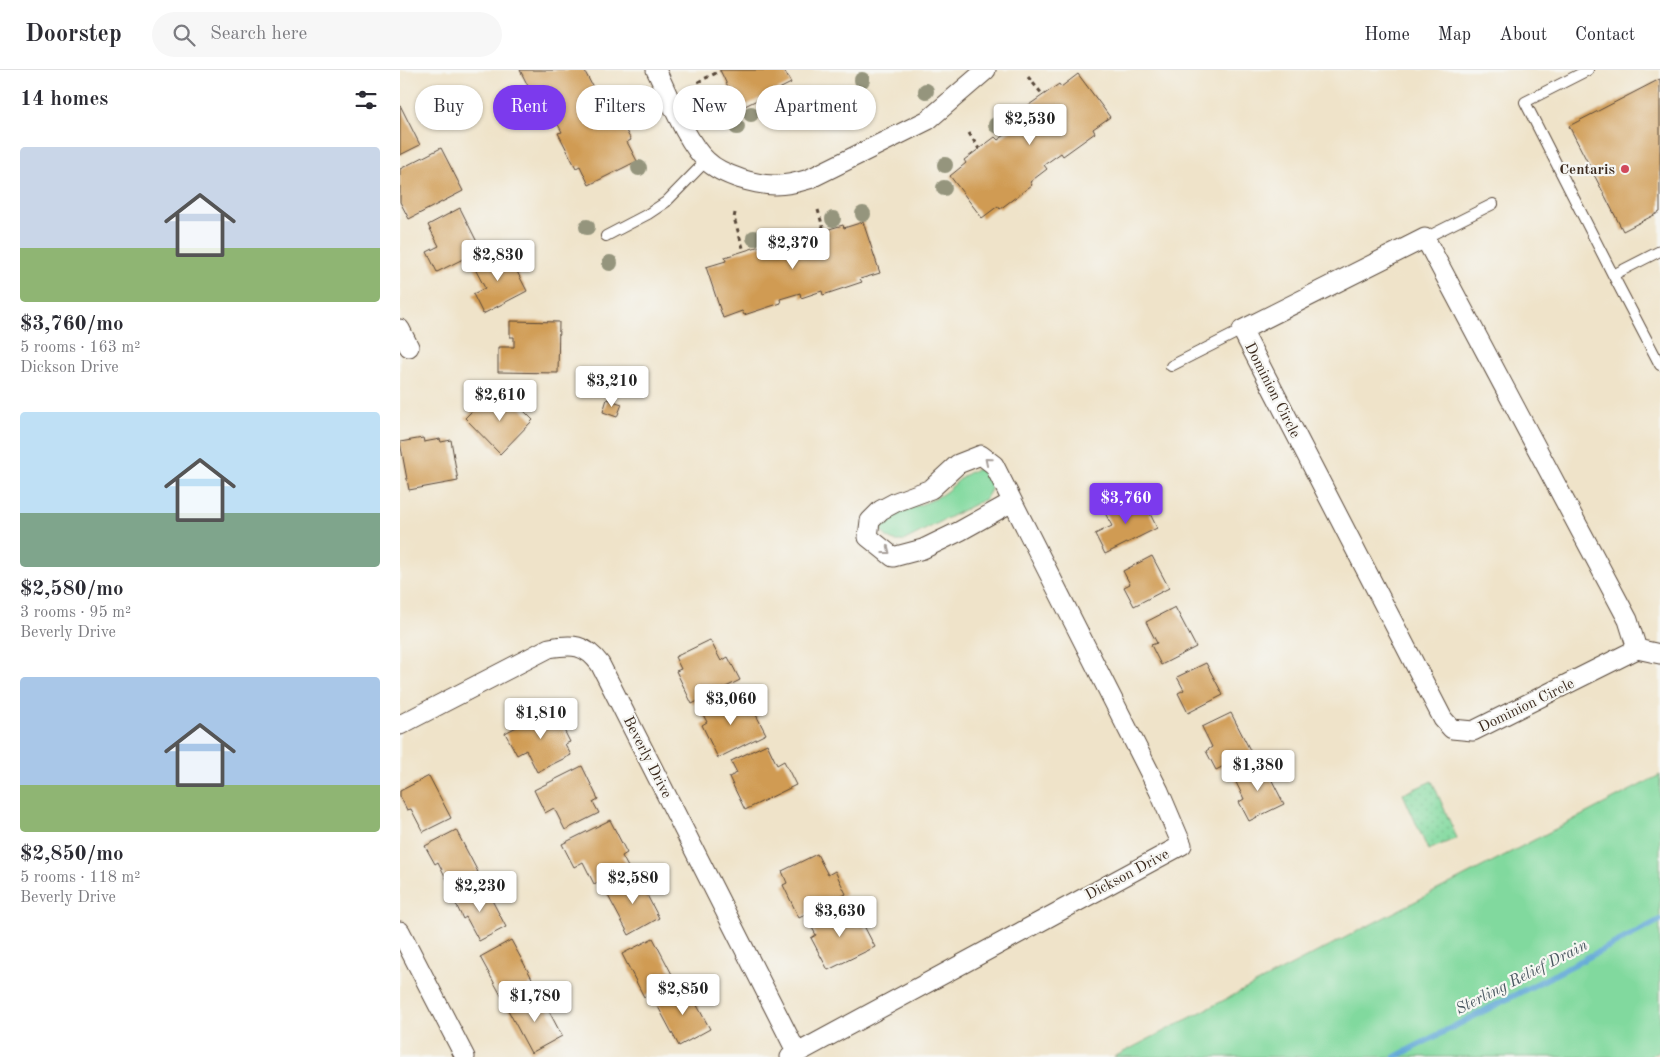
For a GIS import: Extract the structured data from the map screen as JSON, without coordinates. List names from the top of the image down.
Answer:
{
  "streets": {
    "street": ["Dominion Circle", "Beverly Drive", "Dickson Drive"]
  },
  "crossings": [
    ["Beverly Drive", "Dickson Drive"]
  ],
  "water": ["Sterling Relief Drain"],
  "places": ["Centaris"],
  "page": {
    "header": "Doorstep",
    "search": "Search here",
    "nav": [
      "Home",
      "Map",
      "About",
      "Contact"
    ],
    "heading": "14 homes",
    "chip": [
      "Buy",
      "Rent",
      "Filters",
      "New",
      "Apartment"
    ],
    "price": [
      "$2,530",
      "$2,370",
      "$2,830",
      "$3,210",
      "$2,610",
      "$3,760",
      "$3,060",
      "$1,810",
      "$1,380",
      "$2,580",
      "$2,230",
      "$3,630",
      "$2,850",
      "$1,780"
    ],
    "list": [
      {
        "name": "$3,760/mo",
        "note": "5 rooms · 163 m² · Dickson Drive"
      },
      {
        "name": "$2,580/mo",
        "note": "3 rooms · 95 m² · Beverly Drive"
      },
      {
        "name": "$2,850/mo",
        "note": "5 rooms · 118 m² · Beverly Drive"
      }
    ]
  }
}
